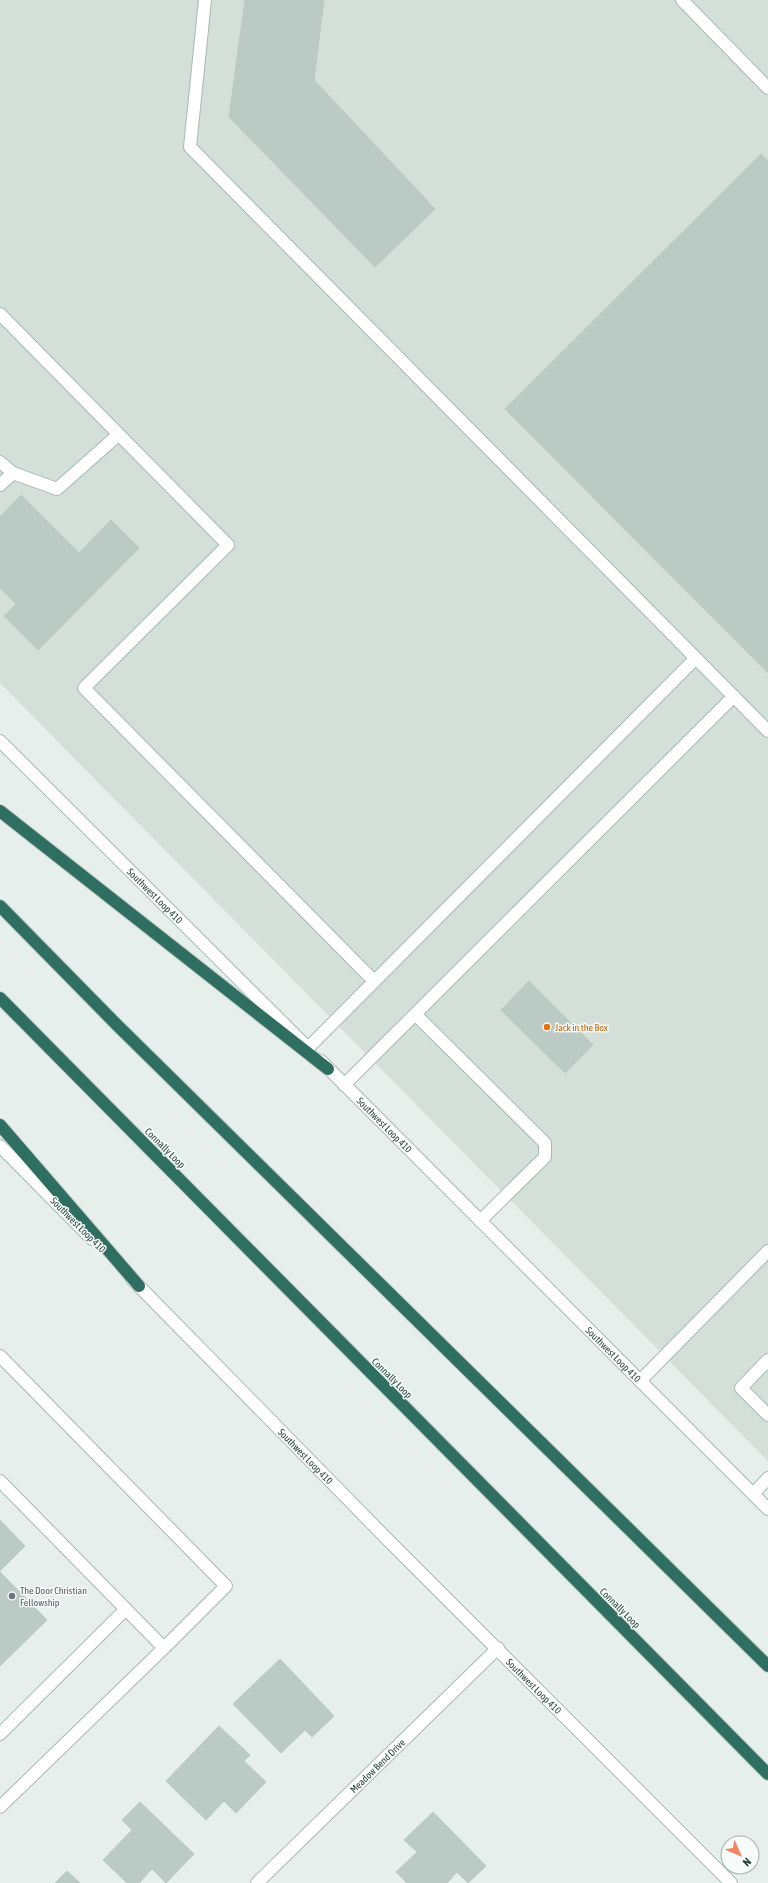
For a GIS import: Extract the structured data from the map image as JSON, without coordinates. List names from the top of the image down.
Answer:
{
  "streets": {
    "highway": ["Connally Loop"],
    "main road": ["Southwest Loop 410", "Meadow Bend Drive"]
  },
  "crossings": [
    ["Southwest Loop 410", "Meadow Bend Drive"]
  ],
  "places": ["Jack in the Box", "The Door Christian Fellowship"],
  "north": "bottom right"
}
